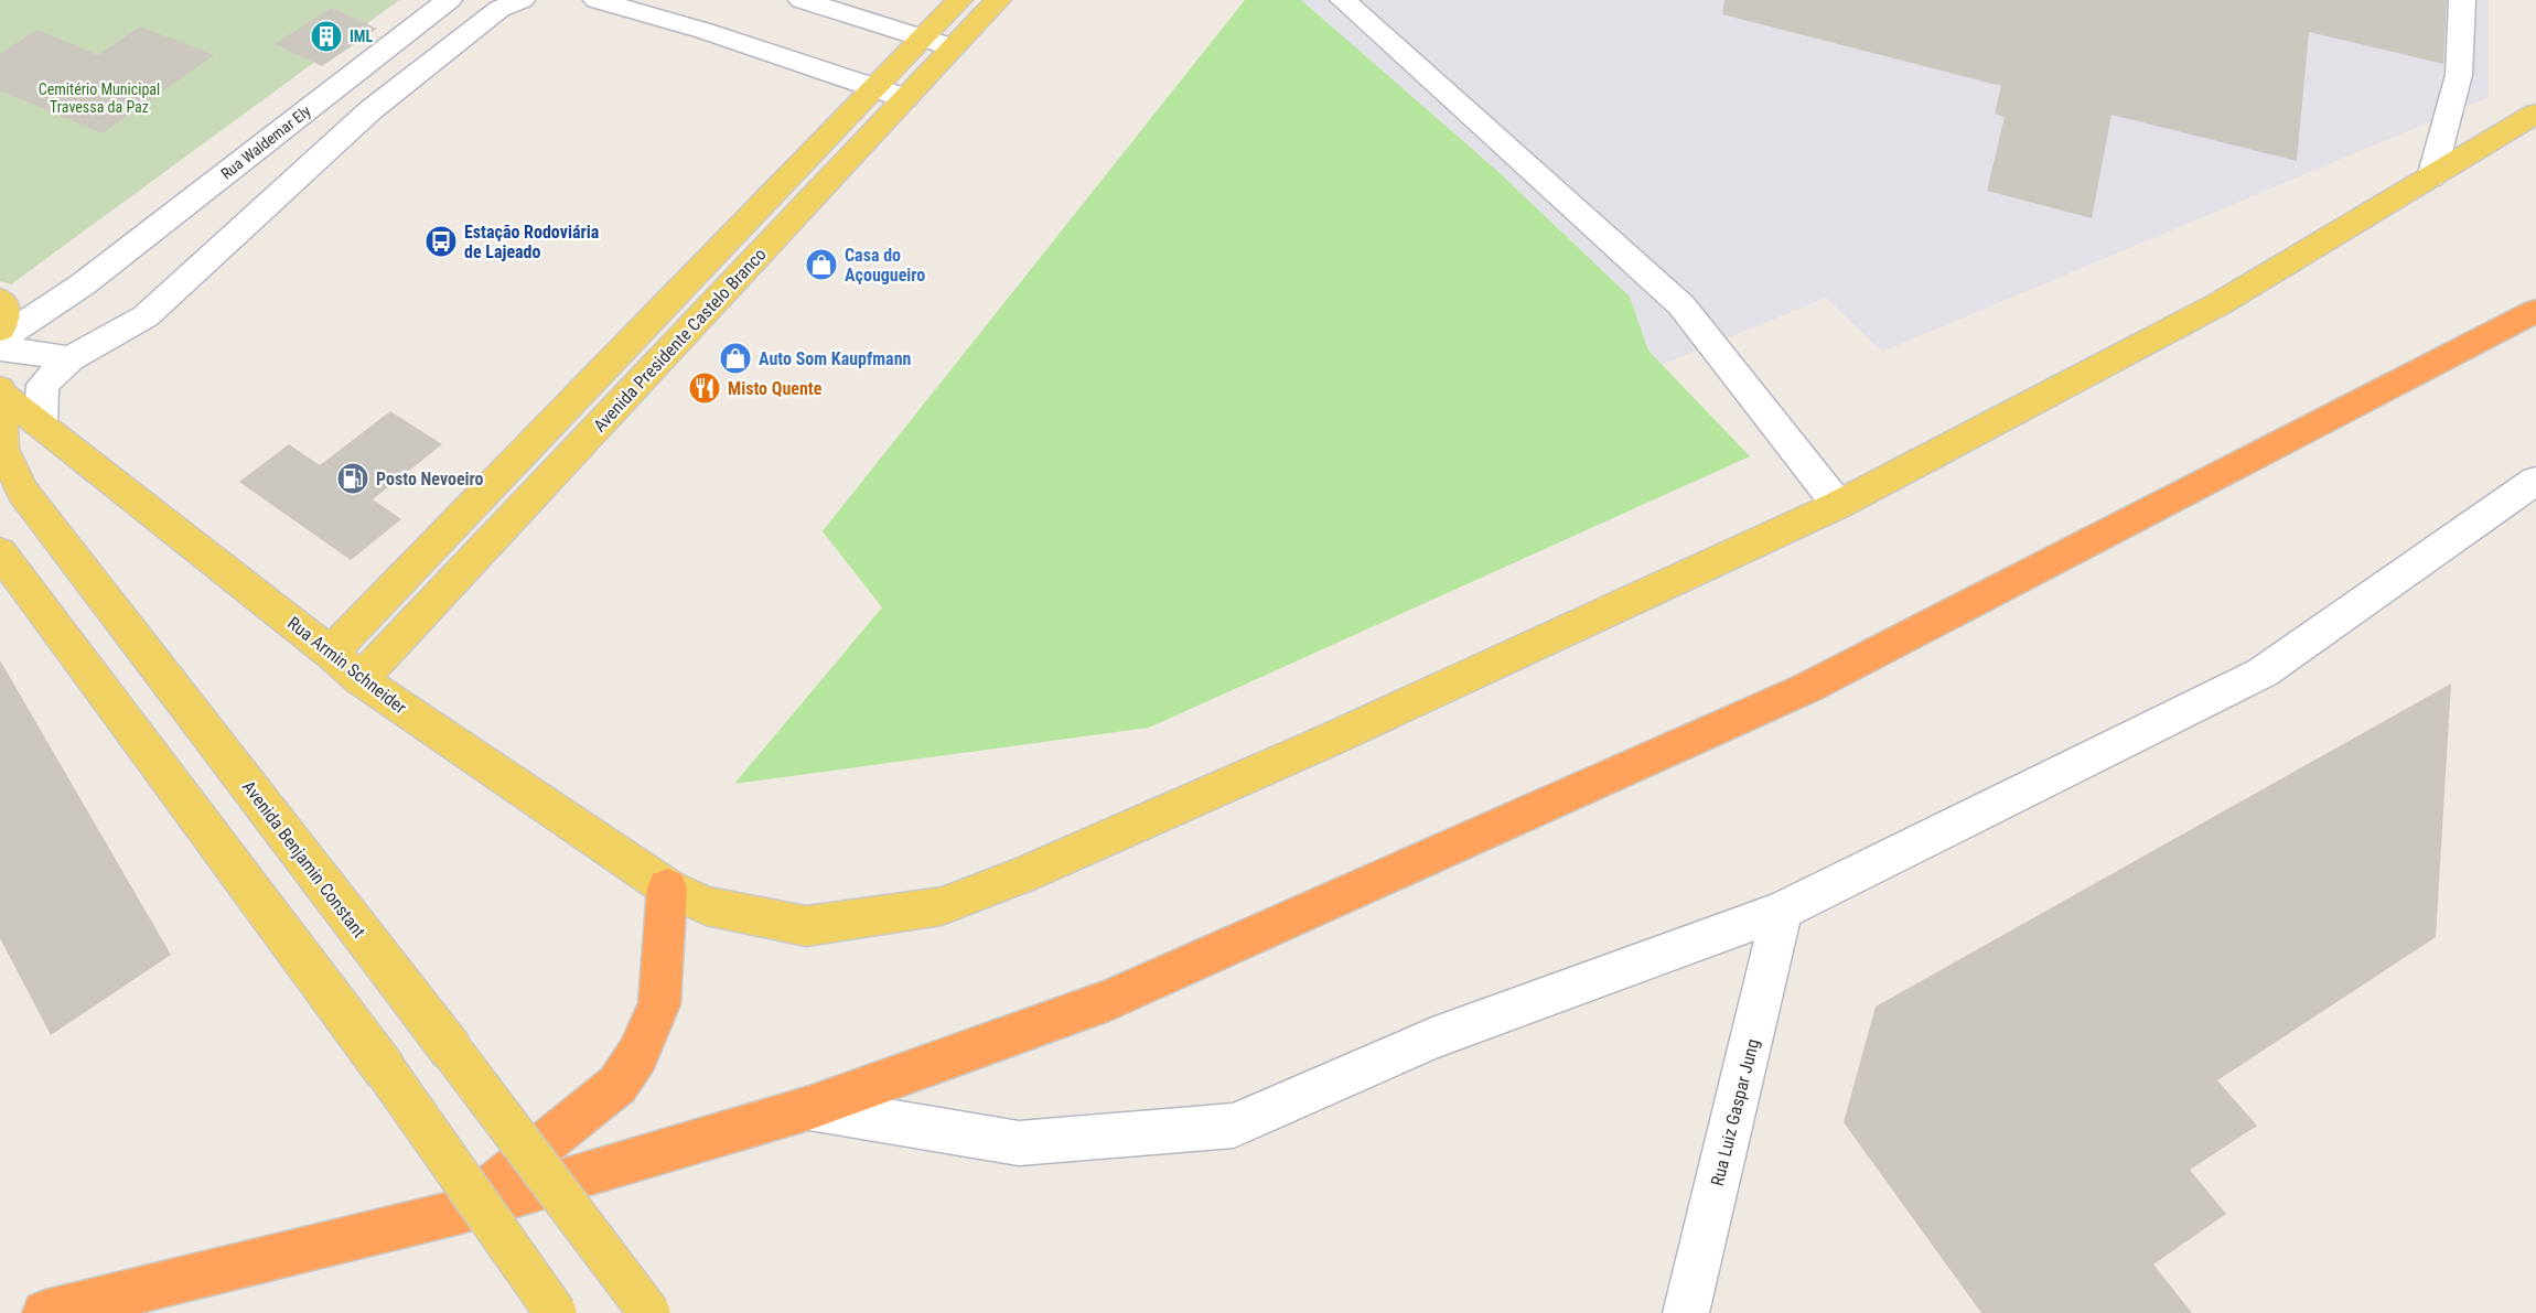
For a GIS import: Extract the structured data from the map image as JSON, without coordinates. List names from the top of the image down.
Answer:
{
  "streets": {
    "main road": ["Avenida Presidente Castelo Branco", "Rua Armin Schneider", "Avenida Benjamin Constant"],
    "street": ["Rua Waldemar Ely", "Rua Luiz Gaspar Jung"]
  },
  "crossings": [
    ["Avenida Presidente Castelo Branco", "Rua Armin Schneider"],
    ["Rua Armin Schneider", "Avenida Benjamin Constant"]
  ],
  "parks": ["Cemitério Municipal Travessa da Paz"],
  "places": {
    "building": ["IML"],
    "bus stop": ["Estação Rodoviária de Lajeado"],
    "shop": ["Casa do Açougueiro", "Auto Som Kaupfmann"],
    "restaurant": ["Misto Quente"],
    "fuel station": ["Posto Nevoeiro"]
  }
}
